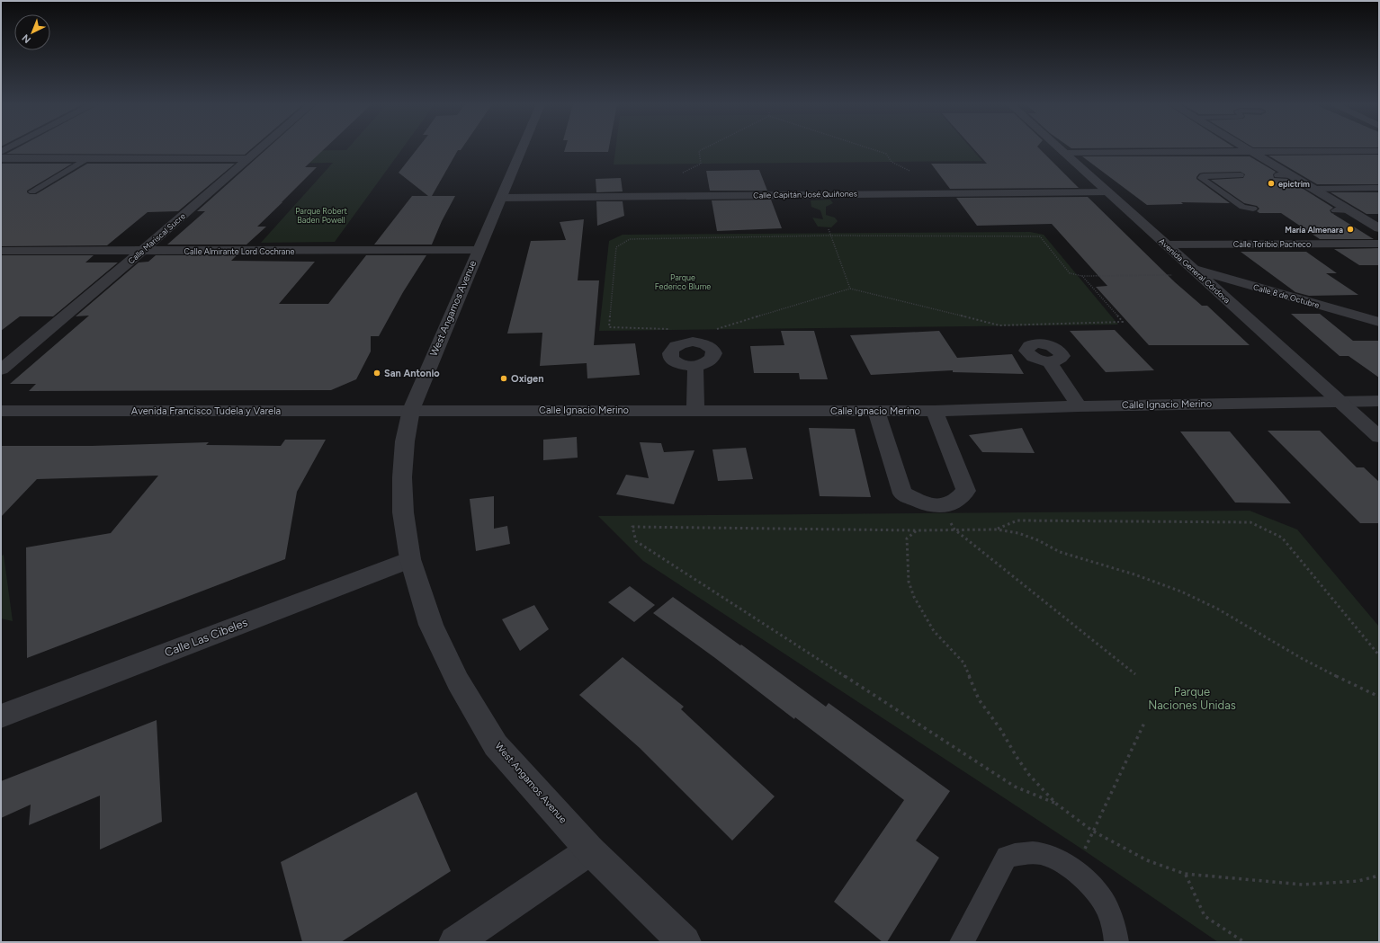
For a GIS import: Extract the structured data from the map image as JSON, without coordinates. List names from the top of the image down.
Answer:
{
  "streets": {
    "street": [
      "Calle Capitán José Quiñones",
      "Calle Mariscal Sucre",
      "Calle Toribio Pacheco",
      "Calle Almirante Lord Cochrane",
      "Avenida General Córdova",
      "Calle 8 de Octubre",
      "West Angamos Avenue",
      "Calle Ignacio Merino",
      "Avenida Francisco Tudela y Varela",
      "Calle Las Cibeles"
    ]
  },
  "crossings": [
    ["Calle Capitán José Quiñones", "Avenida General Córdova"],
    ["Calle Capitán José Quiñones", "West Angamos Avenue"],
    ["Calle Mariscal Sucre", "Calle Almirante Lord Cochrane"],
    ["Calle Toribio Pacheco", "Avenida General Córdova"],
    ["Calle Almirante Lord Cochrane", "West Angamos Avenue"],
    ["Avenida General Córdova", "Calle 8 de Octubre"],
    ["Avenida General Córdova", "Calle Ignacio Merino"],
    ["West Angamos Avenue", "Calle Ignacio Merino"],
    ["West Angamos Avenue", "Avenida Francisco Tudela y Varela"],
    ["West Angamos Avenue", "Calle Las Cibeles"],
    ["Calle Ignacio Merino", "Avenida Francisco Tudela y Varela"]
  ],
  "parks": ["Parque Robert Baden Powell", "Parque Federico Blume", "Parque Naciones Unidas"],
  "places": [
    "epictrim",
    "María Almenara",
    "San Antonio",
    "Oxigen"
  ],
  "north": "bottom left"
}
